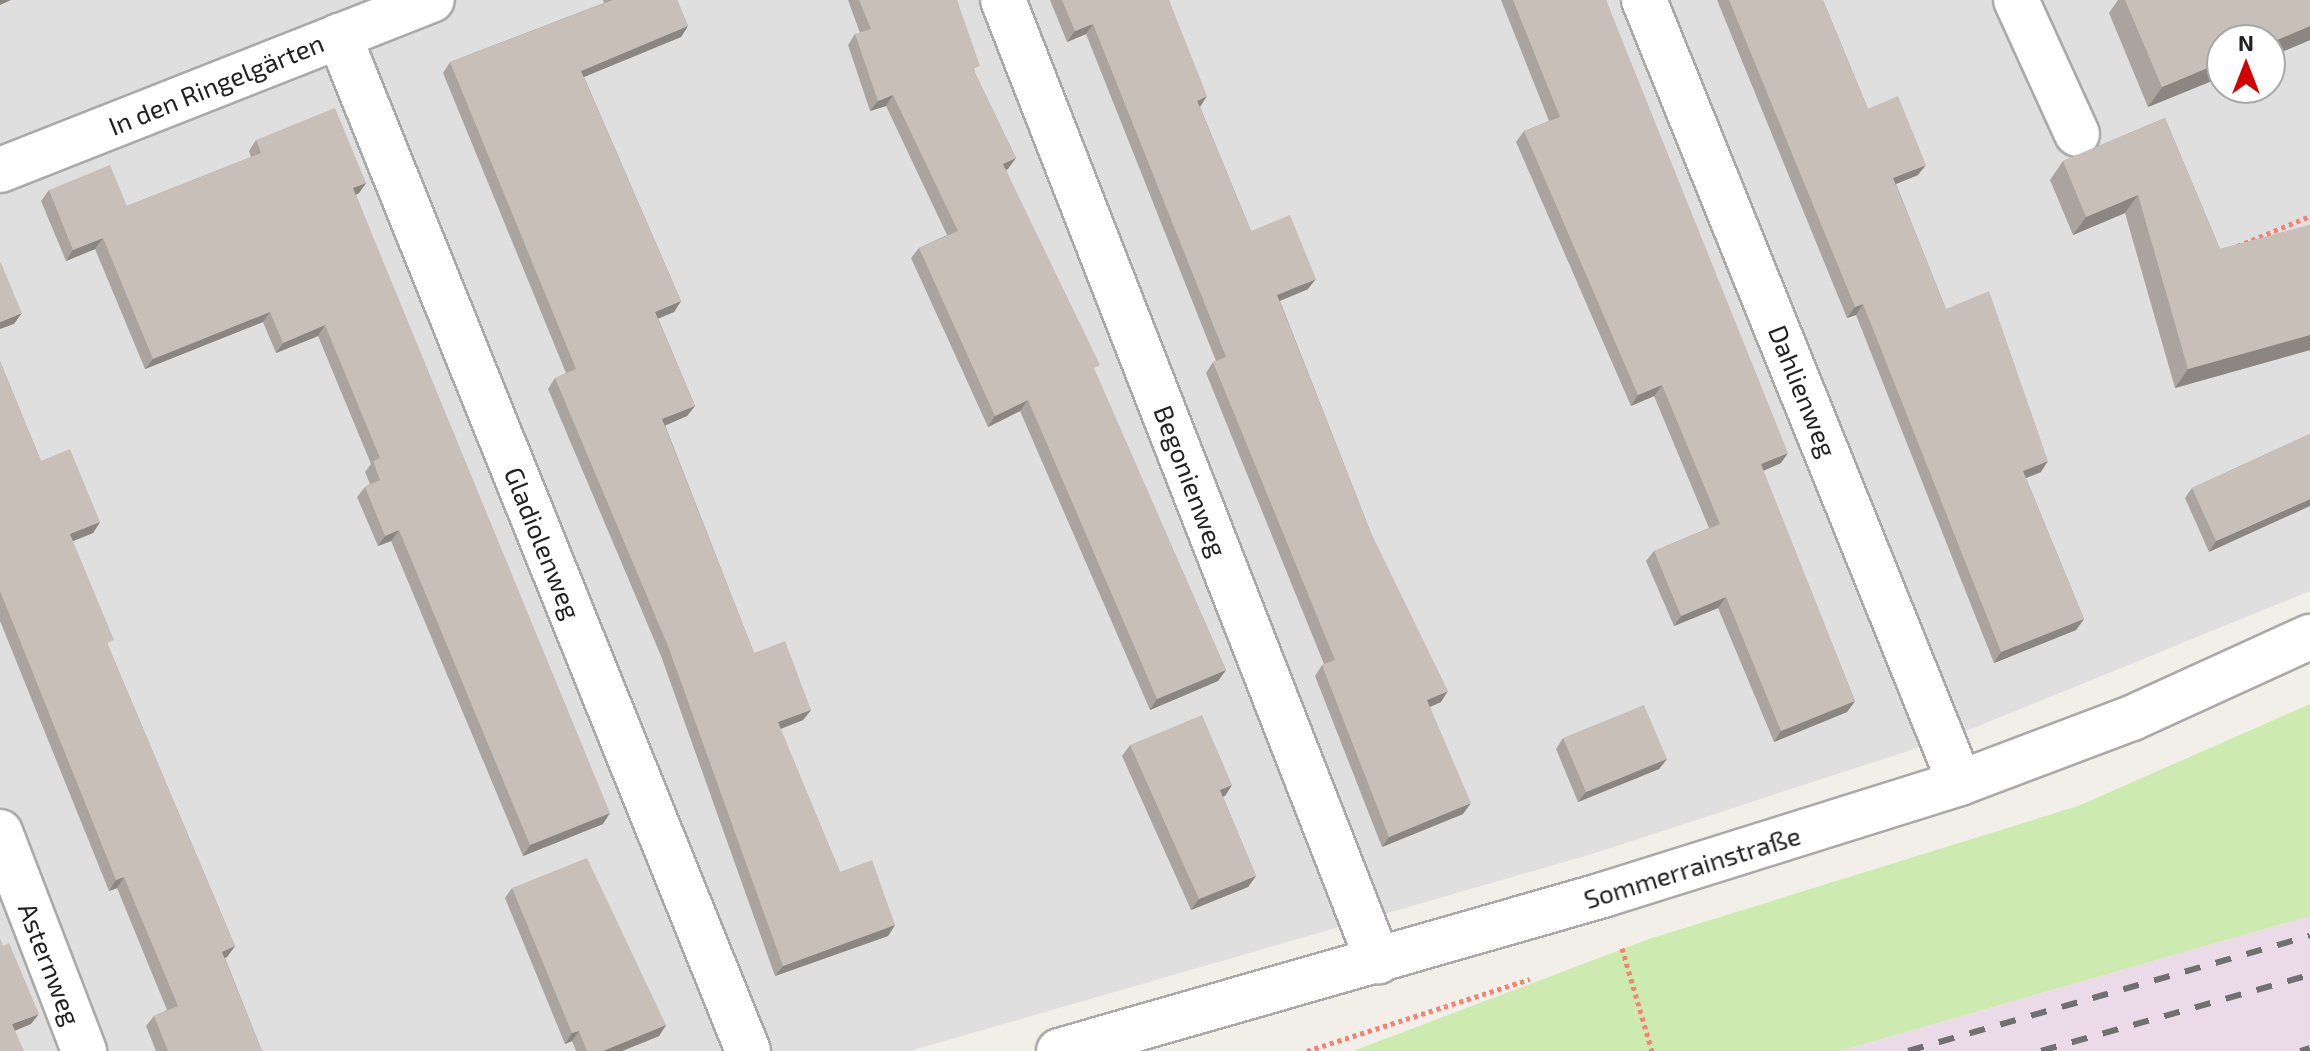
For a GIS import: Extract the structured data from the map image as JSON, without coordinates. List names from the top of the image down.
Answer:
{
  "streets": {
    "street": [
      "In den Ringelgärten",
      "Dahlienweg",
      "Begonienweg",
      "Gladiolenweg",
      "Sommerrainstraße",
      "Asternweg"
    ]
  },
  "crossings": [
    ["In den Ringelgärten", "Gladiolenweg"],
    ["Dahlienweg", "Sommerrainstraße"],
    ["Begonienweg", "Sommerrainstraße"]
  ],
  "north": "top"
}
